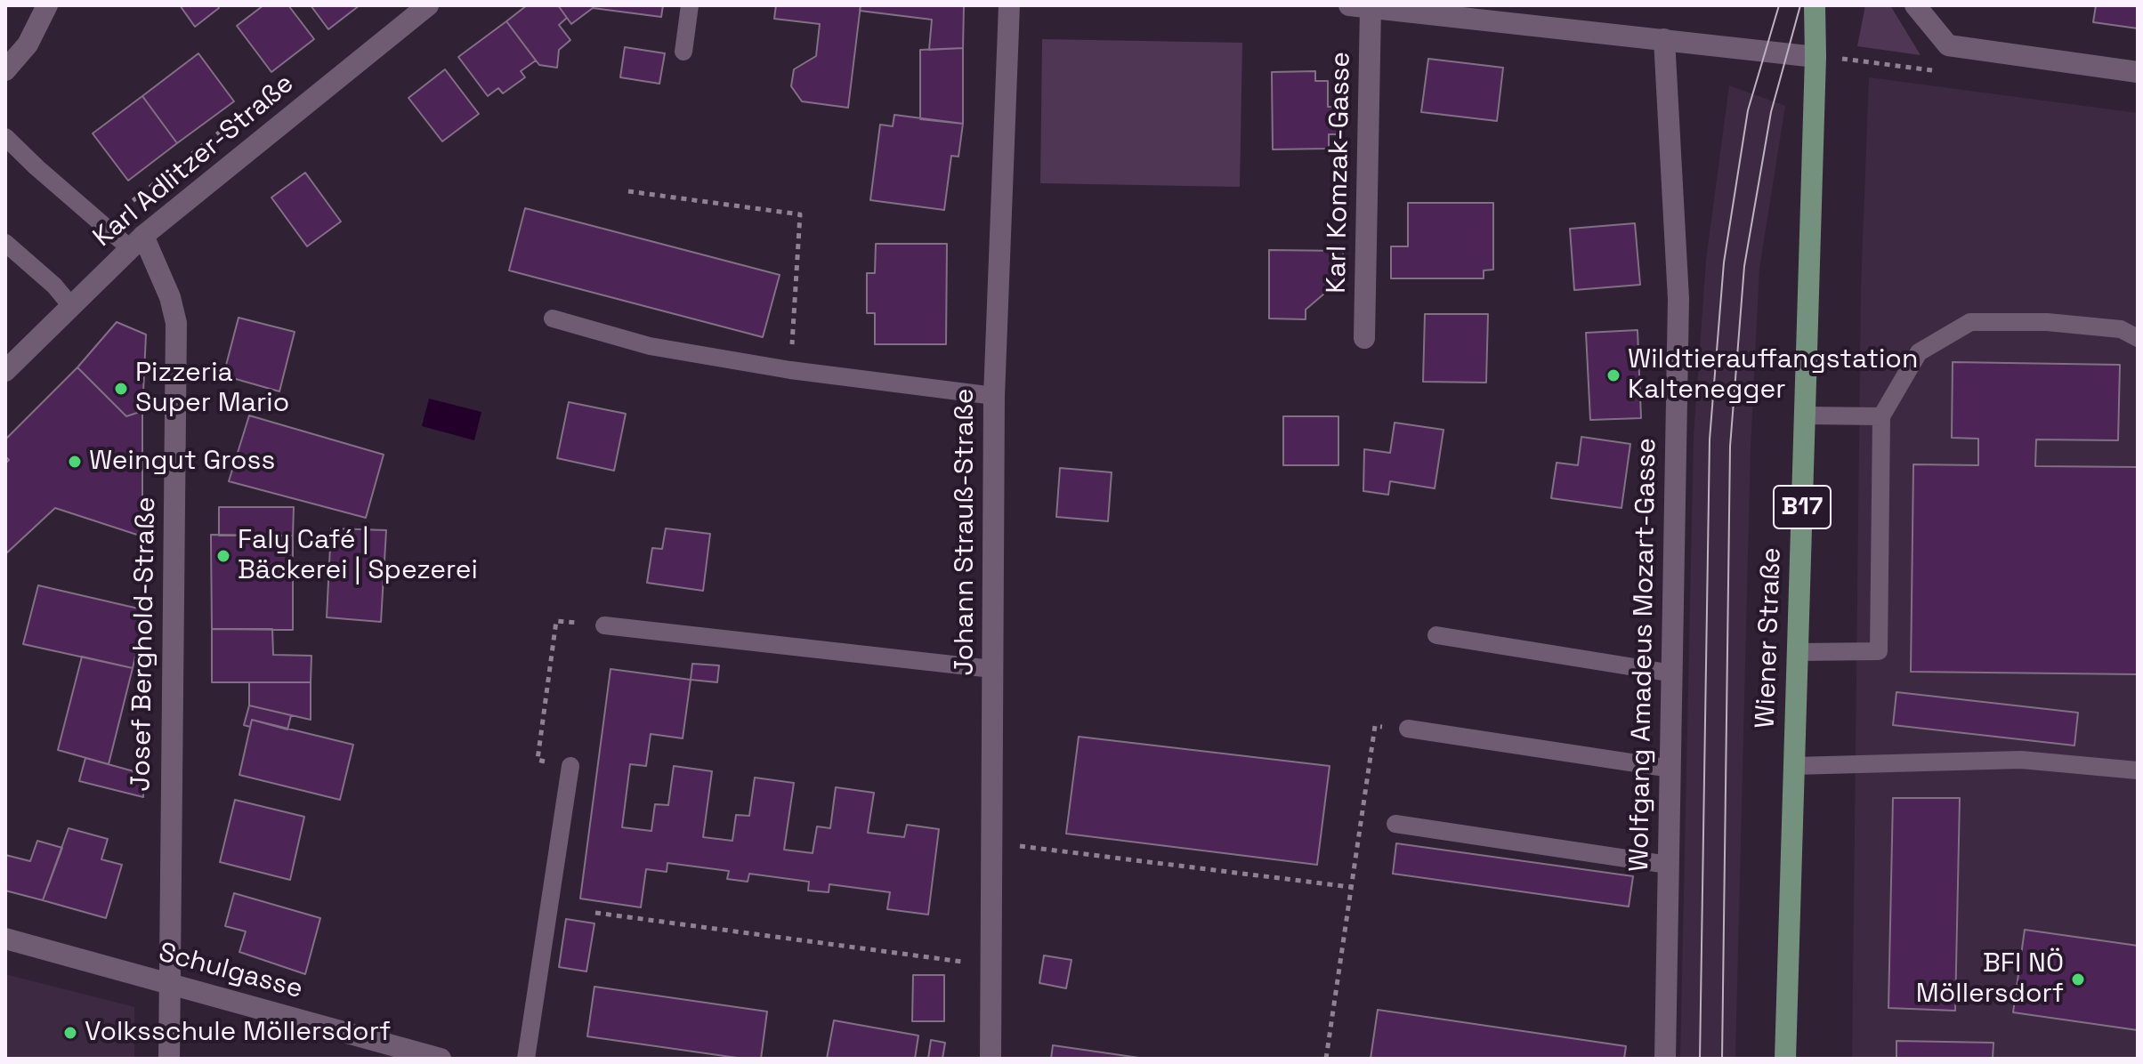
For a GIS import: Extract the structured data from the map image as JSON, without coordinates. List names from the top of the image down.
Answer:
{
  "streets": {
    "main road": ["B17", "Wiener Straße"],
    "street": [
      "Karl Adlitzer-Straße",
      "Karl Komzak-Gasse",
      "Johann Strauß-Straße",
      "Josef Berghold-Straße",
      "Wolfgang Amadeus Mozart-Gasse",
      "Schulgasse"
    ]
  },
  "crossings": [
    ["Karl Adlitzer-Straße", "Josef Berghold-Straße"],
    ["Josef Berghold-Straße", "Schulgasse"]
  ],
  "places": [
    "Wildtierauffangstation Kaltenegger",
    "Pizzeria Super Mario",
    "Weingut Gross",
    "Faly Café | Bäckerei | Spezerei",
    "BFI NÖ Möllersdorf",
    "Volksschule Möllersdorf"
  ]
}
